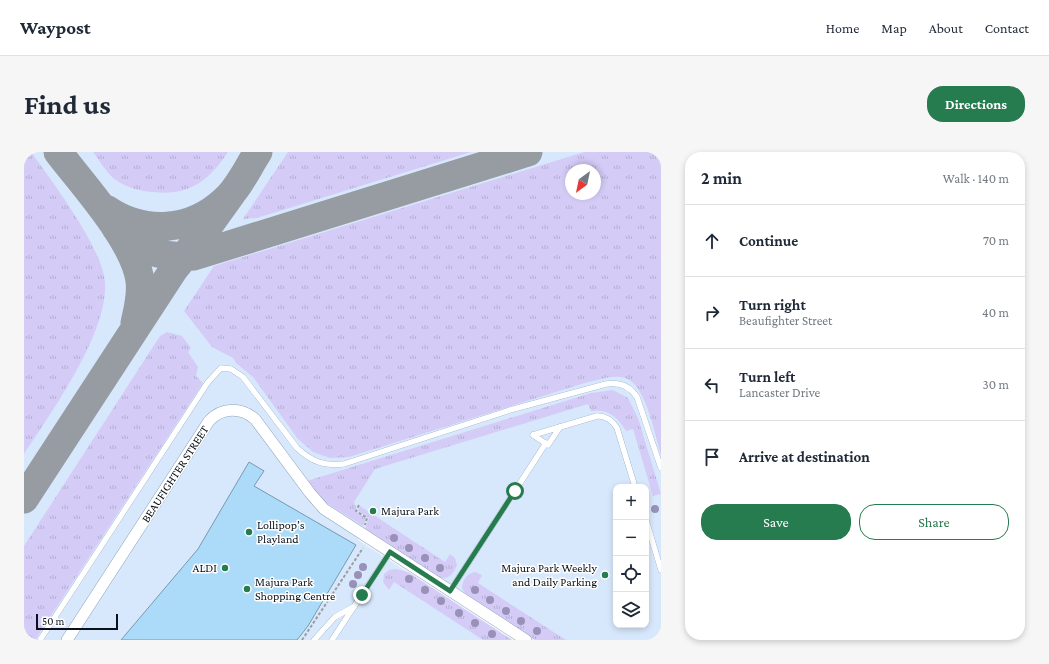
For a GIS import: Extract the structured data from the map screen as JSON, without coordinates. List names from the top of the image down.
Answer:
{
  "streets": {
    "street": ["BEAUFIGHTER STREET"]
  },
  "places": [
    "Majura Park",
    "Lollipop’s Playland",
    "ALDI",
    "Majura Park Weekly and Daily Parking",
    "Majura Park Shopping Centre"
  ],
  "scale_bar": "50 m",
  "north": "bottom left",
  "page": {
    "header": "Waypost",
    "nav": [
      "Home",
      "Map",
      "About",
      "Contact"
    ],
    "buttons": [
      "Directions",
      ["Save", "Share"]
    ],
    "title": "Find us",
    "heading": ["2 min", "Walk · 140 m"],
    "list": [
      ["Continue", "70 m"],
      ["Turn right", "Beaufighter Street", "40 m"],
      ["Turn left", "Lancaster Drive", "30 m"],
      "Arrive at destination"
    ],
    "map_buttons": ["+", "−"],
    "scale": "50 m"
  }
}
